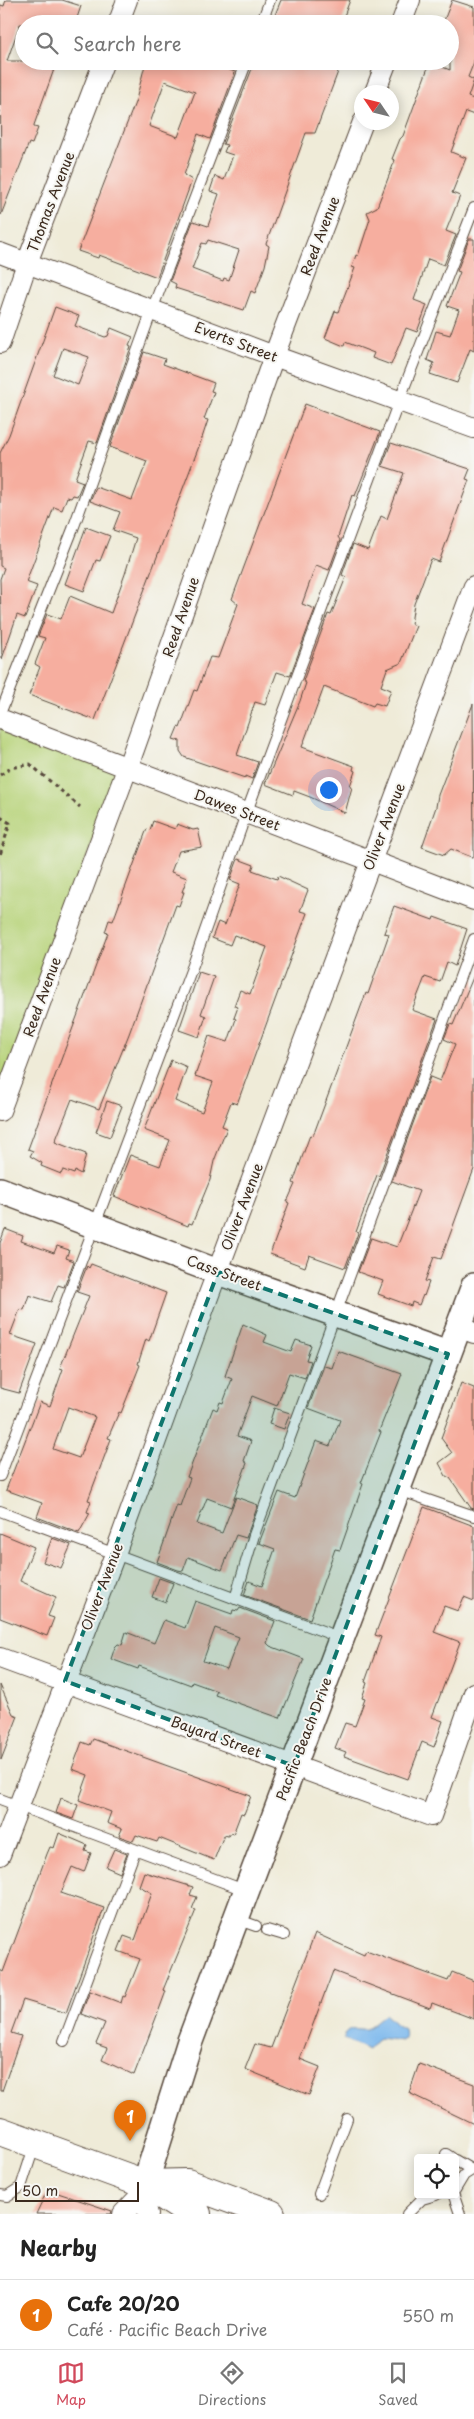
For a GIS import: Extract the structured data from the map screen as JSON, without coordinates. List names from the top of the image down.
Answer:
{
  "streets": {
    "street": [
      "Thomas Avenue",
      "Reed Avenue",
      "Everts Street",
      "Dawes Street",
      "Oliver Avenue",
      "Cass Street",
      "Bayard Street",
      "Pacific Beach Drive"
    ]
  },
  "crossings": [
    ["Thomas Avenue", "Everts Street"],
    ["Reed Avenue", "Everts Street"],
    ["Reed Avenue", "Dawes Street"],
    ["Dawes Street", "Oliver Avenue"],
    ["Oliver Avenue", "Cass Street"],
    ["Oliver Avenue", "Bayard Street"],
    ["Cass Street", "Pacific Beach Drive"],
    ["Bayard Street", "Pacific Beach Drive"]
  ],
  "scale_bar": "50 m",
  "north": "top left",
  "page": {
    "search": "Search here",
    "pins": "1",
    "scale": "50 m",
    "heading": "Nearby",
    "list": [
      {
        "mark": "1",
        "name": "Cafe 20/20",
        "note": "Café · Pacific Beach Drive",
        "value": "550 m"
      }
    ],
    "nav": ["Map", "Directions", "Saved"]
  }
}
